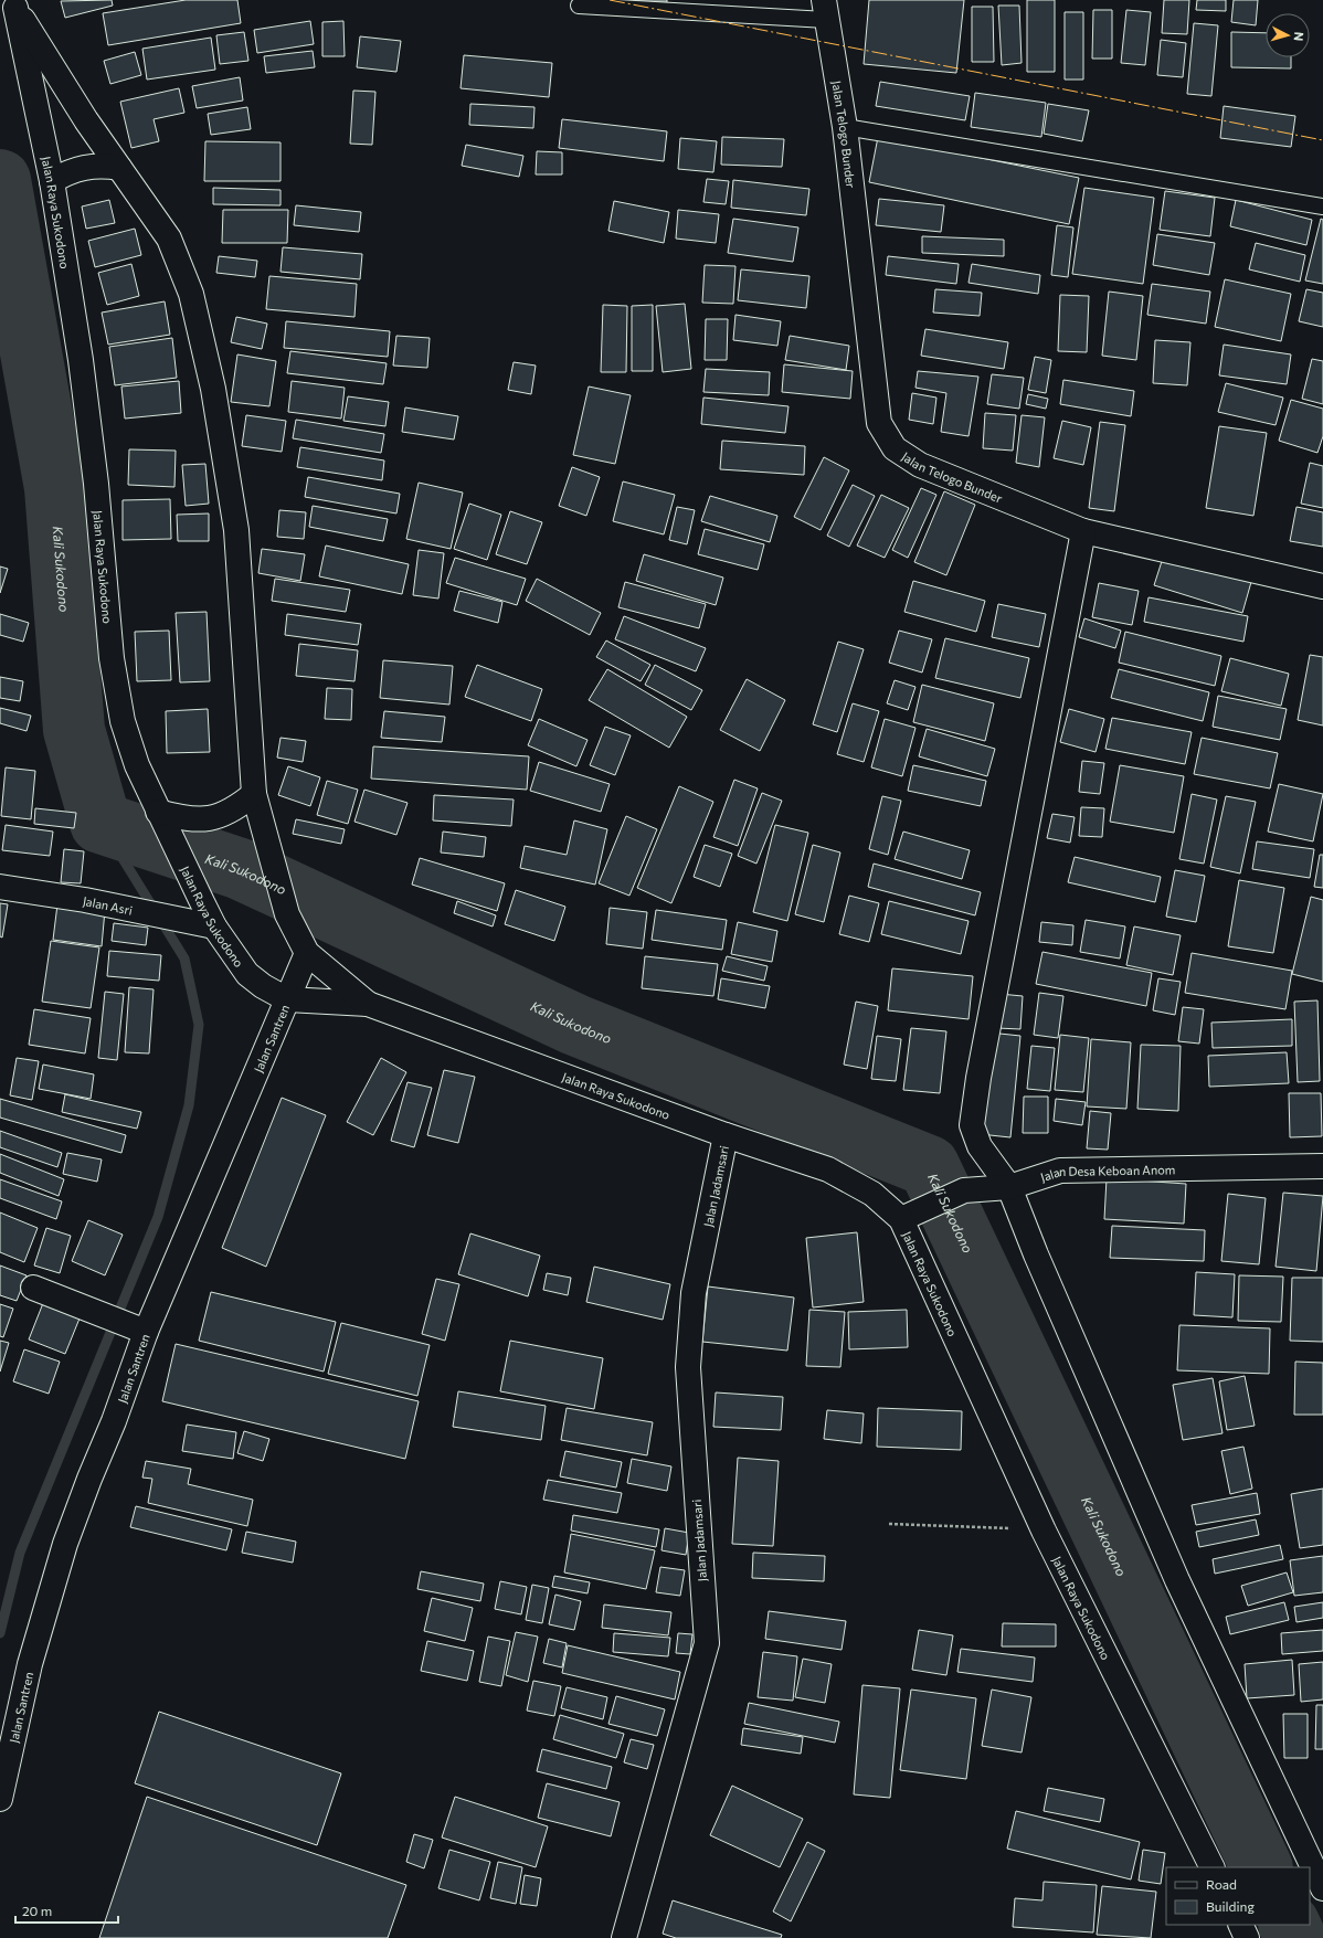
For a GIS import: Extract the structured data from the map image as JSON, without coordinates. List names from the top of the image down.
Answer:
{
  "streets": {
    "street": [
      "Jalan Telogo Bunder",
      "Jalan Raya Sukodono",
      "Jalan Asri",
      "Jalan Santren",
      "Jalan Desa Keboan Anom",
      "Jalan Jadamsari"
    ]
  },
  "crossings": [
    ["Jalan Raya Sukodono", "Jalan Asri"],
    ["Jalan Raya Sukodono", "Jalan Santren"],
    ["Jalan Raya Sukodono", "Jalan Desa Keboan Anom"],
    ["Jalan Raya Sukodono", "Jalan Jadamsari"]
  ],
  "water": ["Kali Sukodono"],
  "legend": ["Road", "Building"],
  "scale_bar": "20 m",
  "north": "right"
}
